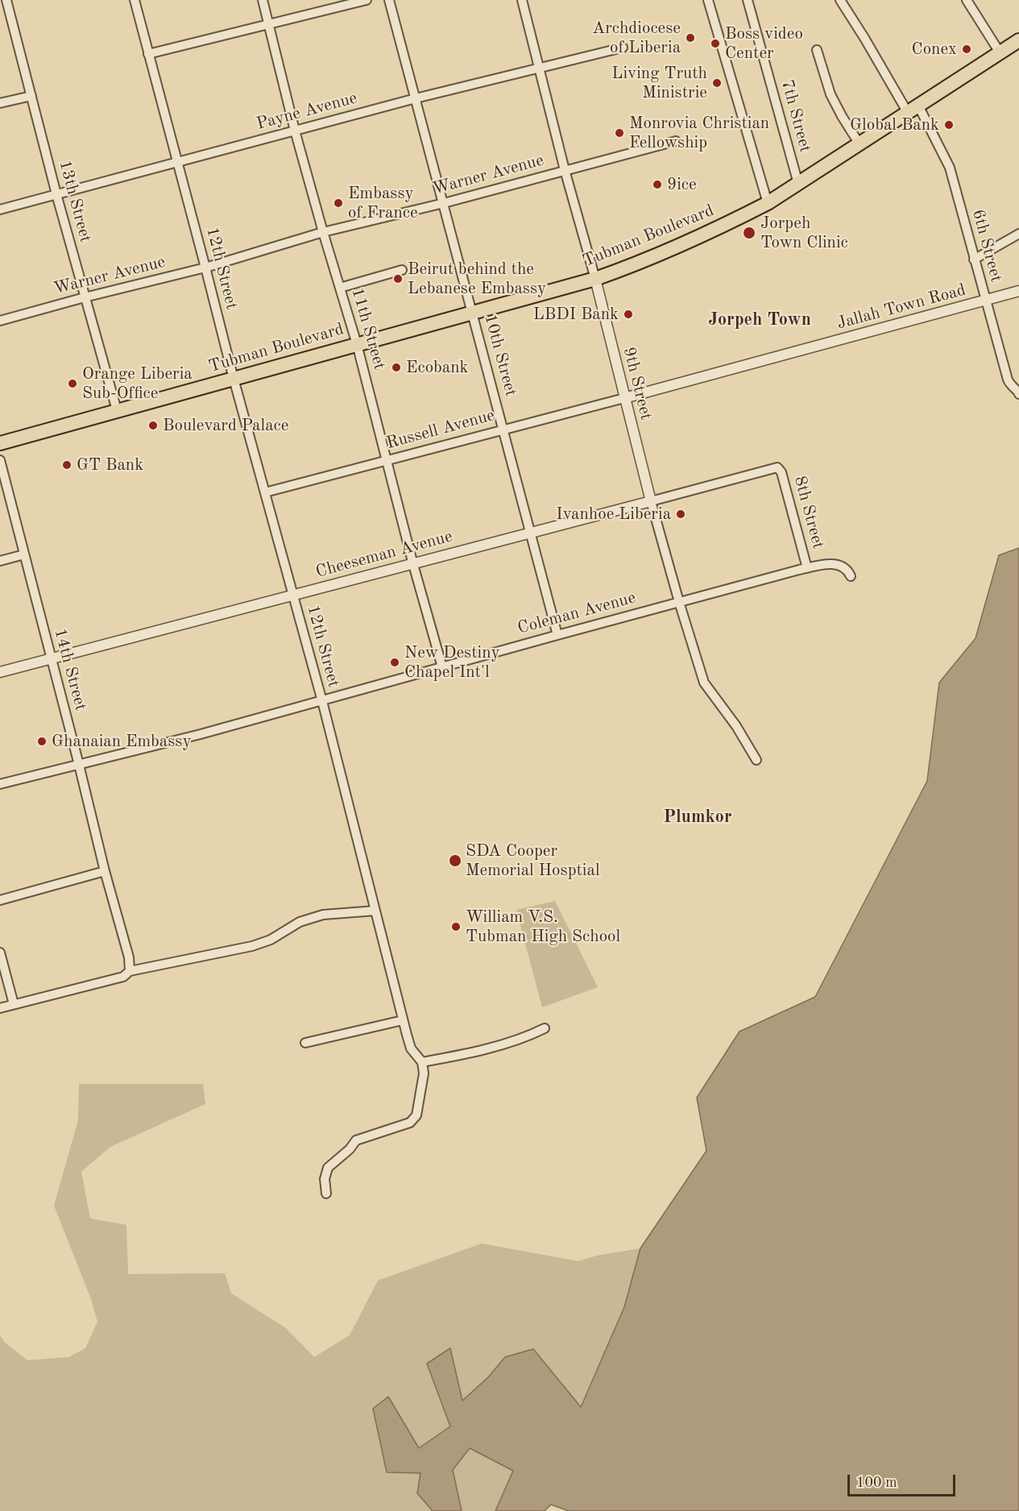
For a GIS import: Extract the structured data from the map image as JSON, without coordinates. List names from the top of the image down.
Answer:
{
  "streets": {
    "highway": ["Tubman Boulevard"],
    "street": [
      "Payne Avenue",
      "7th Street",
      "Warner Avenue",
      "13th Street",
      "6th Street",
      "12th Street",
      "Jallah Town Road",
      "11th Street",
      "10th Street",
      "9th Street",
      "Russell Avenue",
      "8th Street",
      "Cheeseman Avenue",
      "Coleman Avenue",
      "14th Street"
    ]
  },
  "crossings": [
    ["Payne Avenue", "13th Street"],
    ["Payne Avenue", "12th Street"],
    ["Payne Avenue", "11th Street"],
    ["Payne Avenue", "10th Street"],
    ["Payne Avenue", "9th Street"],
    ["7th Street", "Tubman Boulevard"],
    ["Warner Avenue", "13th Street"],
    ["Warner Avenue", "12th Street"],
    ["Warner Avenue", "11th Street"],
    ["Warner Avenue", "10th Street"],
    ["Warner Avenue", "9th Street"],
    ["13th Street", "Tubman Boulevard"],
    ["Tubman Boulevard", "6th Street"],
    ["Tubman Boulevard", "12th Street"],
    ["Tubman Boulevard", "11th Street"],
    ["Tubman Boulevard", "10th Street"],
    ["Tubman Boulevard", "9th Street"],
    ["6th Street", "Jallah Town Road"],
    ["12th Street", "Russell Avenue"],
    ["12th Street", "Cheeseman Avenue"],
    ["12th Street", "Coleman Avenue"],
    ["Jallah Town Road", "9th Street"],
    ["Jallah Town Road", "Russell Avenue"],
    ["11th Street", "Russell Avenue"],
    ["11th Street", "Cheeseman Avenue"],
    ["11th Street", "Coleman Avenue"],
    ["10th Street", "Russell Avenue"],
    ["10th Street", "Cheeseman Avenue"],
    ["10th Street", "Coleman Avenue"],
    ["9th Street", "Russell Avenue"],
    ["9th Street", "Cheeseman Avenue"],
    ["9th Street", "Coleman Avenue"],
    ["8th Street", "Cheeseman Avenue"],
    ["8th Street", "Coleman Avenue"],
    ["Cheeseman Avenue", "14th Street"],
    ["Coleman Avenue", "14th Street"]
  ],
  "districts": ["Jorpeh Town", "Plumkor"],
  "places": [
    "Archdiocese of Liberia",
    "Boss video Center",
    "Conex",
    "Living Truth Ministrie",
    "Global Bank",
    "Monrovia Christian Fellowship",
    "9ice",
    "Embassy of France",
    "Jorpeh Town Clinic",
    "Beirut behind the Lebanese Embassy",
    "LBDI Bank",
    "Ecobank",
    "Orange Liberia Sub-Office",
    "Boulevard Palace",
    "GT Bank",
    "Ivanhoe Liberia",
    "New Destiny Chapel Int'l",
    "Ghanaian Embassy",
    "SDA Cooper Memorial Hosptial",
    "William V.S. Tubman High School"
  ],
  "scale_bar": "100 m"
}
